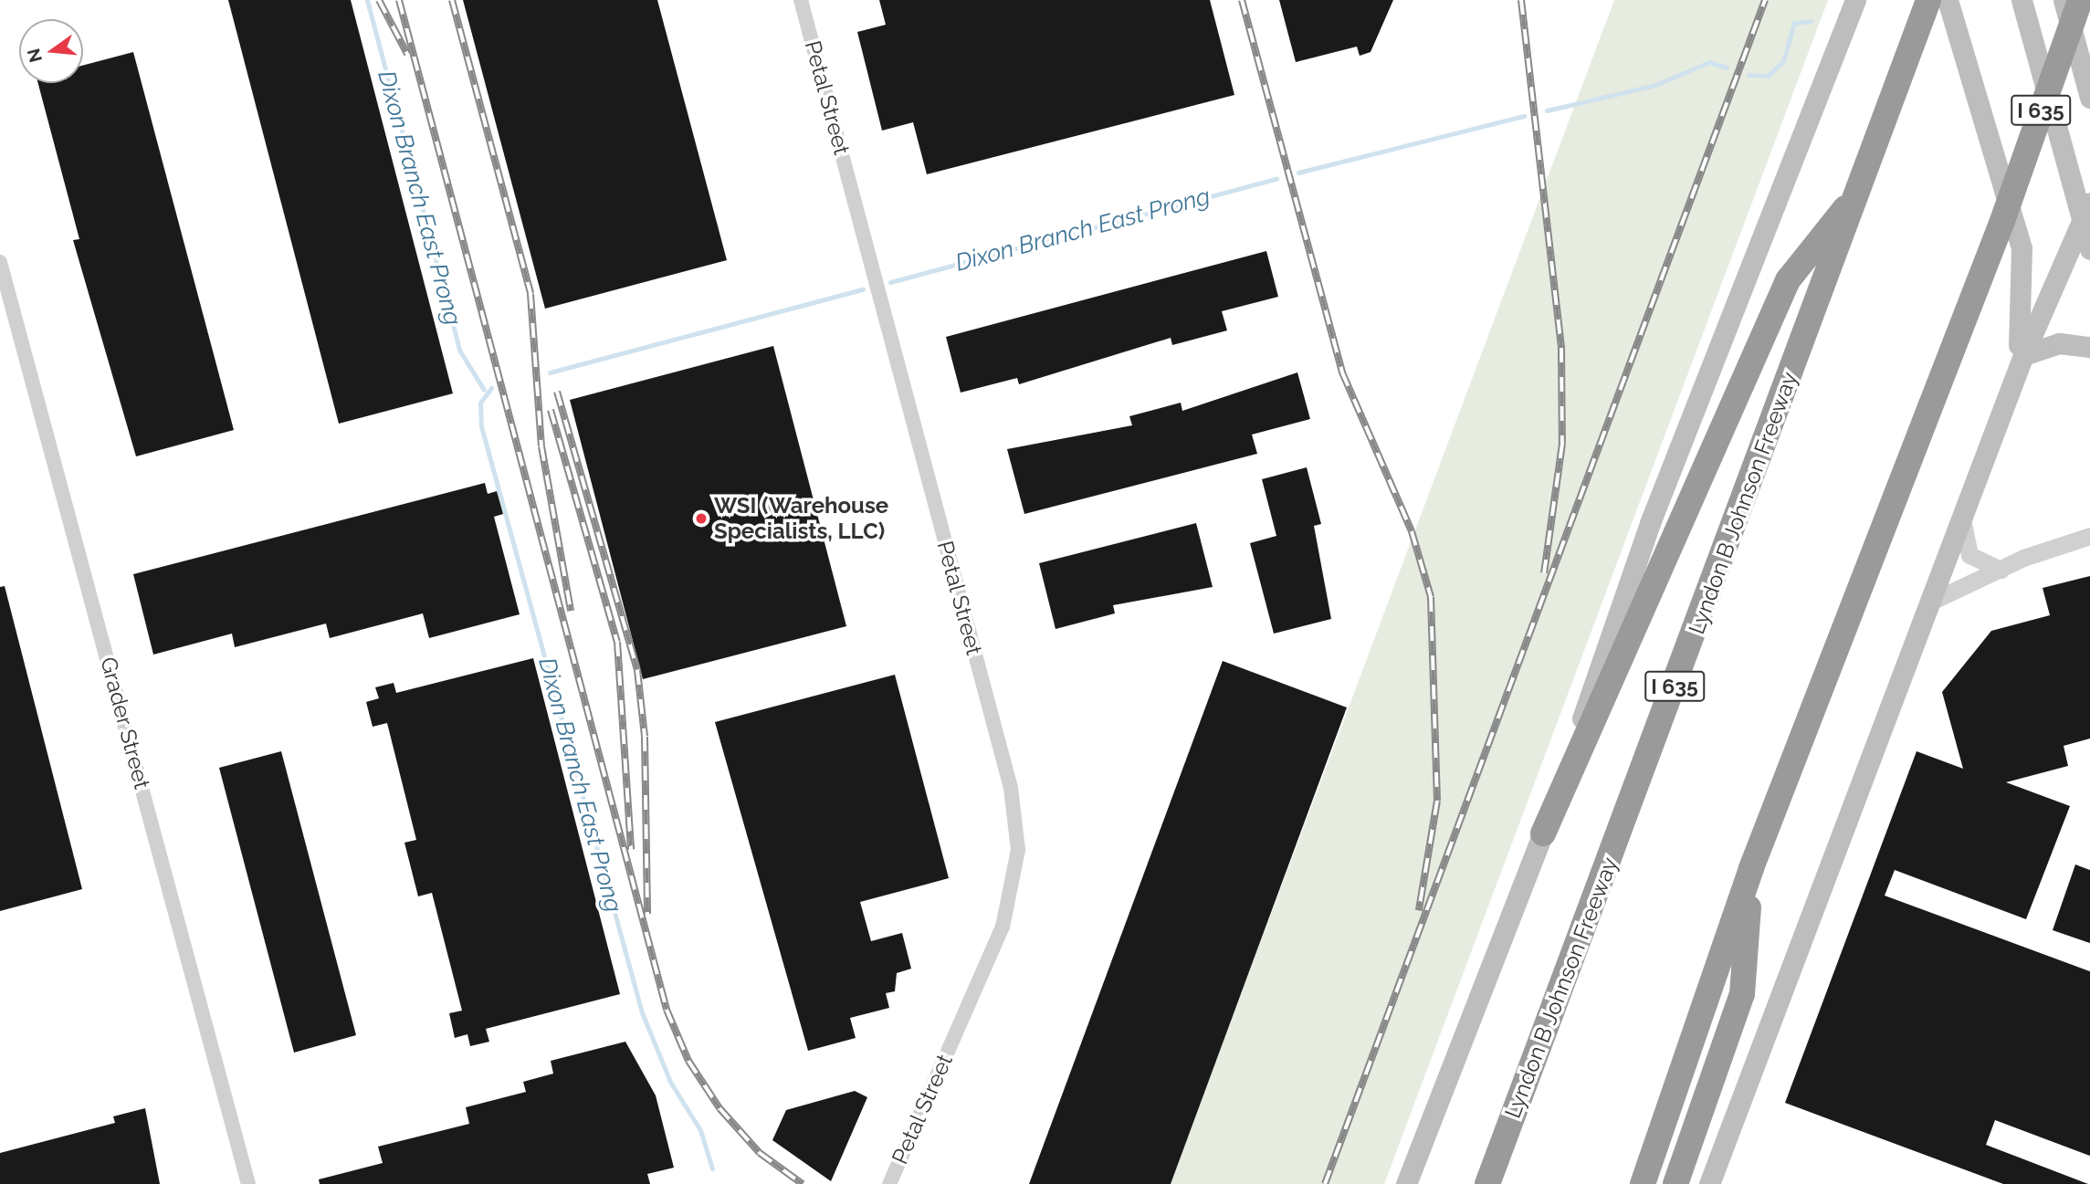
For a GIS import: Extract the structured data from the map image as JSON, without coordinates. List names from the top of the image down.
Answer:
{
  "streets": {
    "highway": ["I 635", "Lyndon B Johnson Freeway"],
    "street": ["Petal Street", "Grader Street"]
  },
  "water": ["Dixon Branch East Prong"],
  "places": ["WSI (Warehouse Specialists, LLC)"],
  "north": "left"
}
